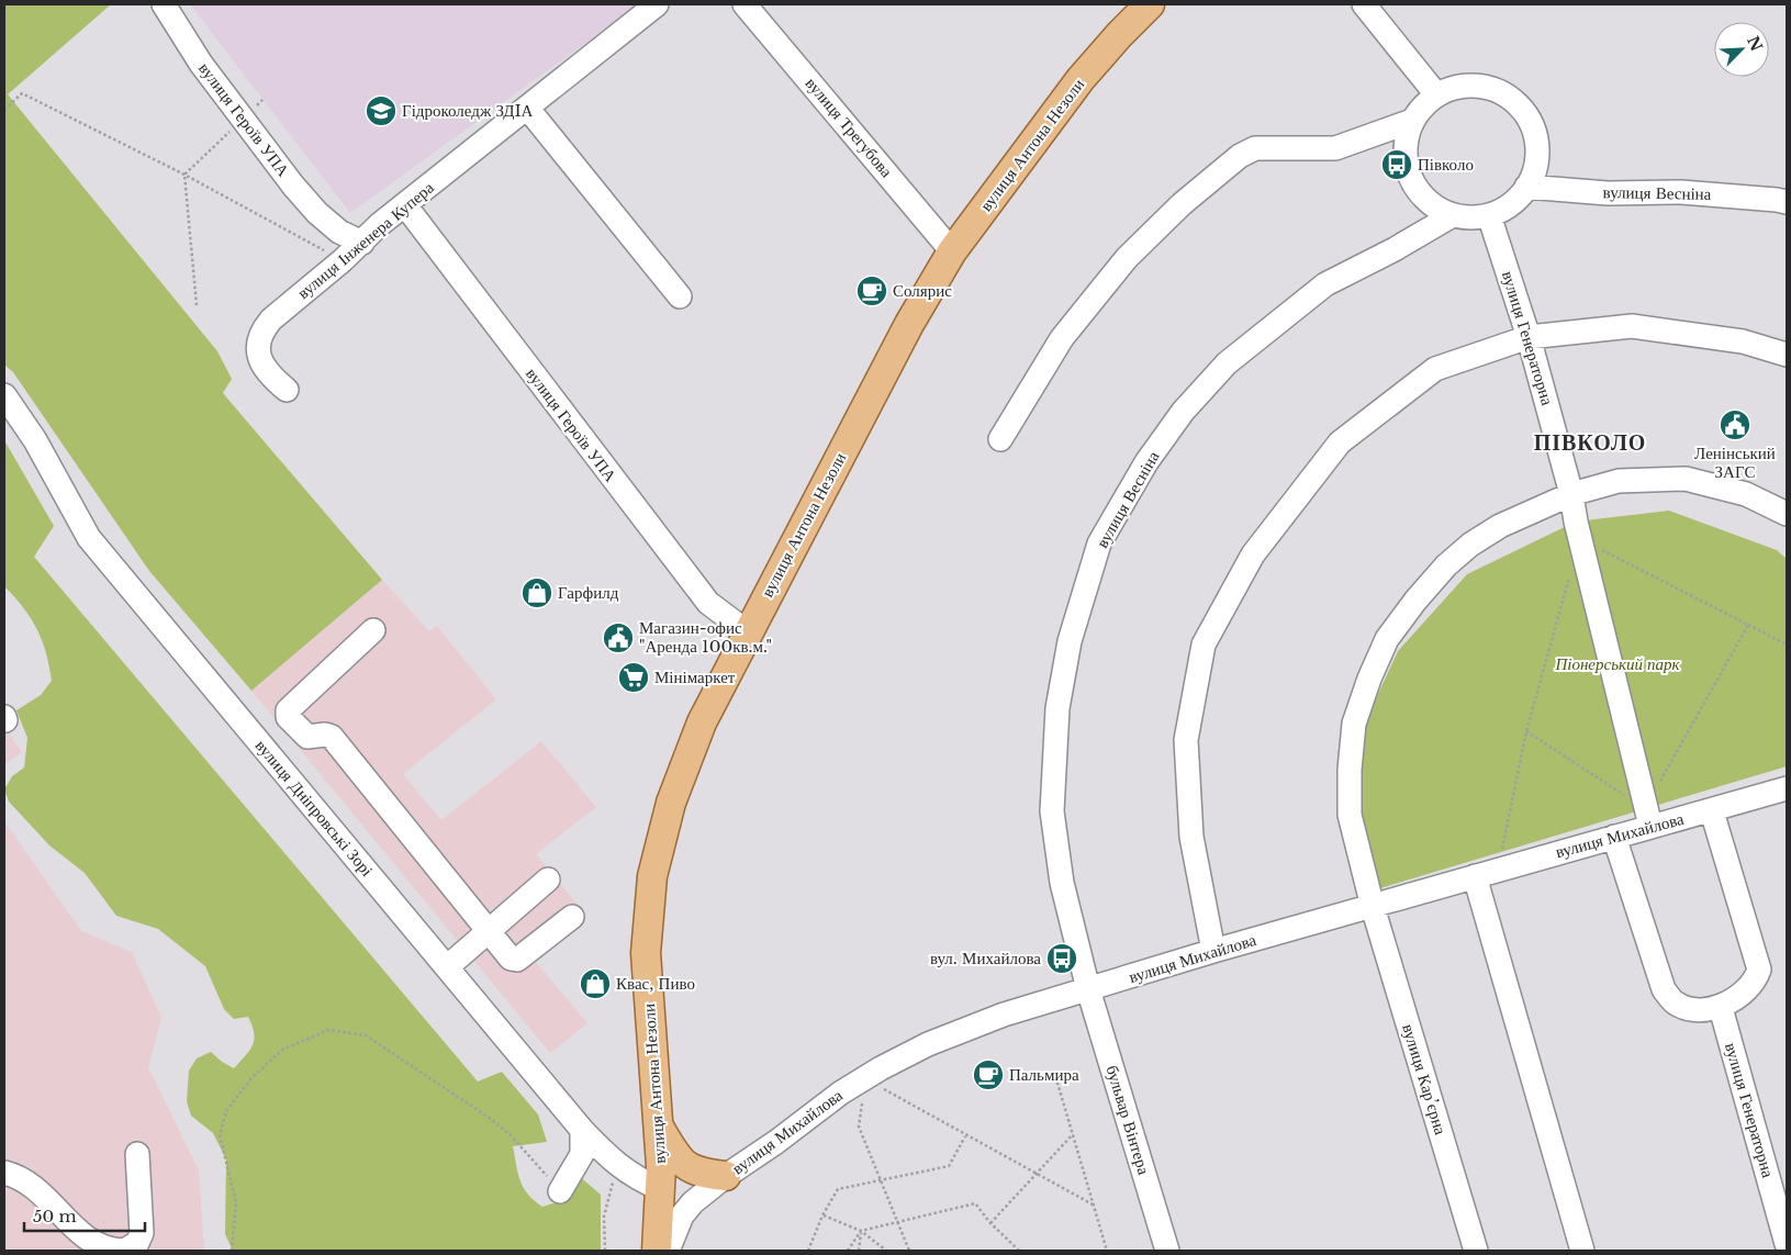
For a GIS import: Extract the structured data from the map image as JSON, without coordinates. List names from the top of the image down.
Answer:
{
  "streets": {
    "main road": ["вулиця Антона Незоли"],
    "street": [
      "вулиця Героїв УПА",
      "вулиця Трегубова",
      "вулиця Весніна",
      "вулиця Інженера Купера",
      "вулиця Генераторна",
      "вулиця Дніпровські Зорі",
      "вулиця Михайлова",
      "вулиця Кар’єрна",
      "бульвар Вінтера"
    ]
  },
  "crossings": [
    ["вулиця Героїв УПА", "вулиця Антона Незоли"],
    ["вулиця Героїв УПА", "вулиця Інженера Купера"],
    ["вулиця Трегубова", "вулиця Антона Незоли"],
    ["вулиця Антона Незоли", "вулиця Дніпровські Зорі"],
    ["вулиця Весніна", "вулиця Генераторна"],
    ["вулиця Весніна", "вулиця Михайлова"],
    ["вулиця Весніна", "бульвар Вінтера"],
    ["вулиця Генераторна", "вулиця Михайлова"],
    ["вулиця Генераторна", "вулиця Кар’єрна"],
    ["вулиця Михайлова", "вулиця Кар’єрна"],
    ["вулиця Михайлова", "бульвар Вінтера"]
  ],
  "districts": ["ПІВКОЛО"],
  "parks": ["Піонерський парк"],
  "places": {
    "school or university": ["Гідроколедж ЗДIА"],
    "bus stop": ["Півколо", "вул. Михайлова"],
    "cafe": ["Солярис", "Пальмира"],
    "public building": ["Ленінський ЗАГС", "Магазин-офис \"Аренда 100кв.м.\""],
    "shop": ["Гарфилд", "Квас, Пиво"],
    "supermarket": ["Мінімаркет"]
  },
  "scale_bar": "50 m",
  "north": "top right"
}
